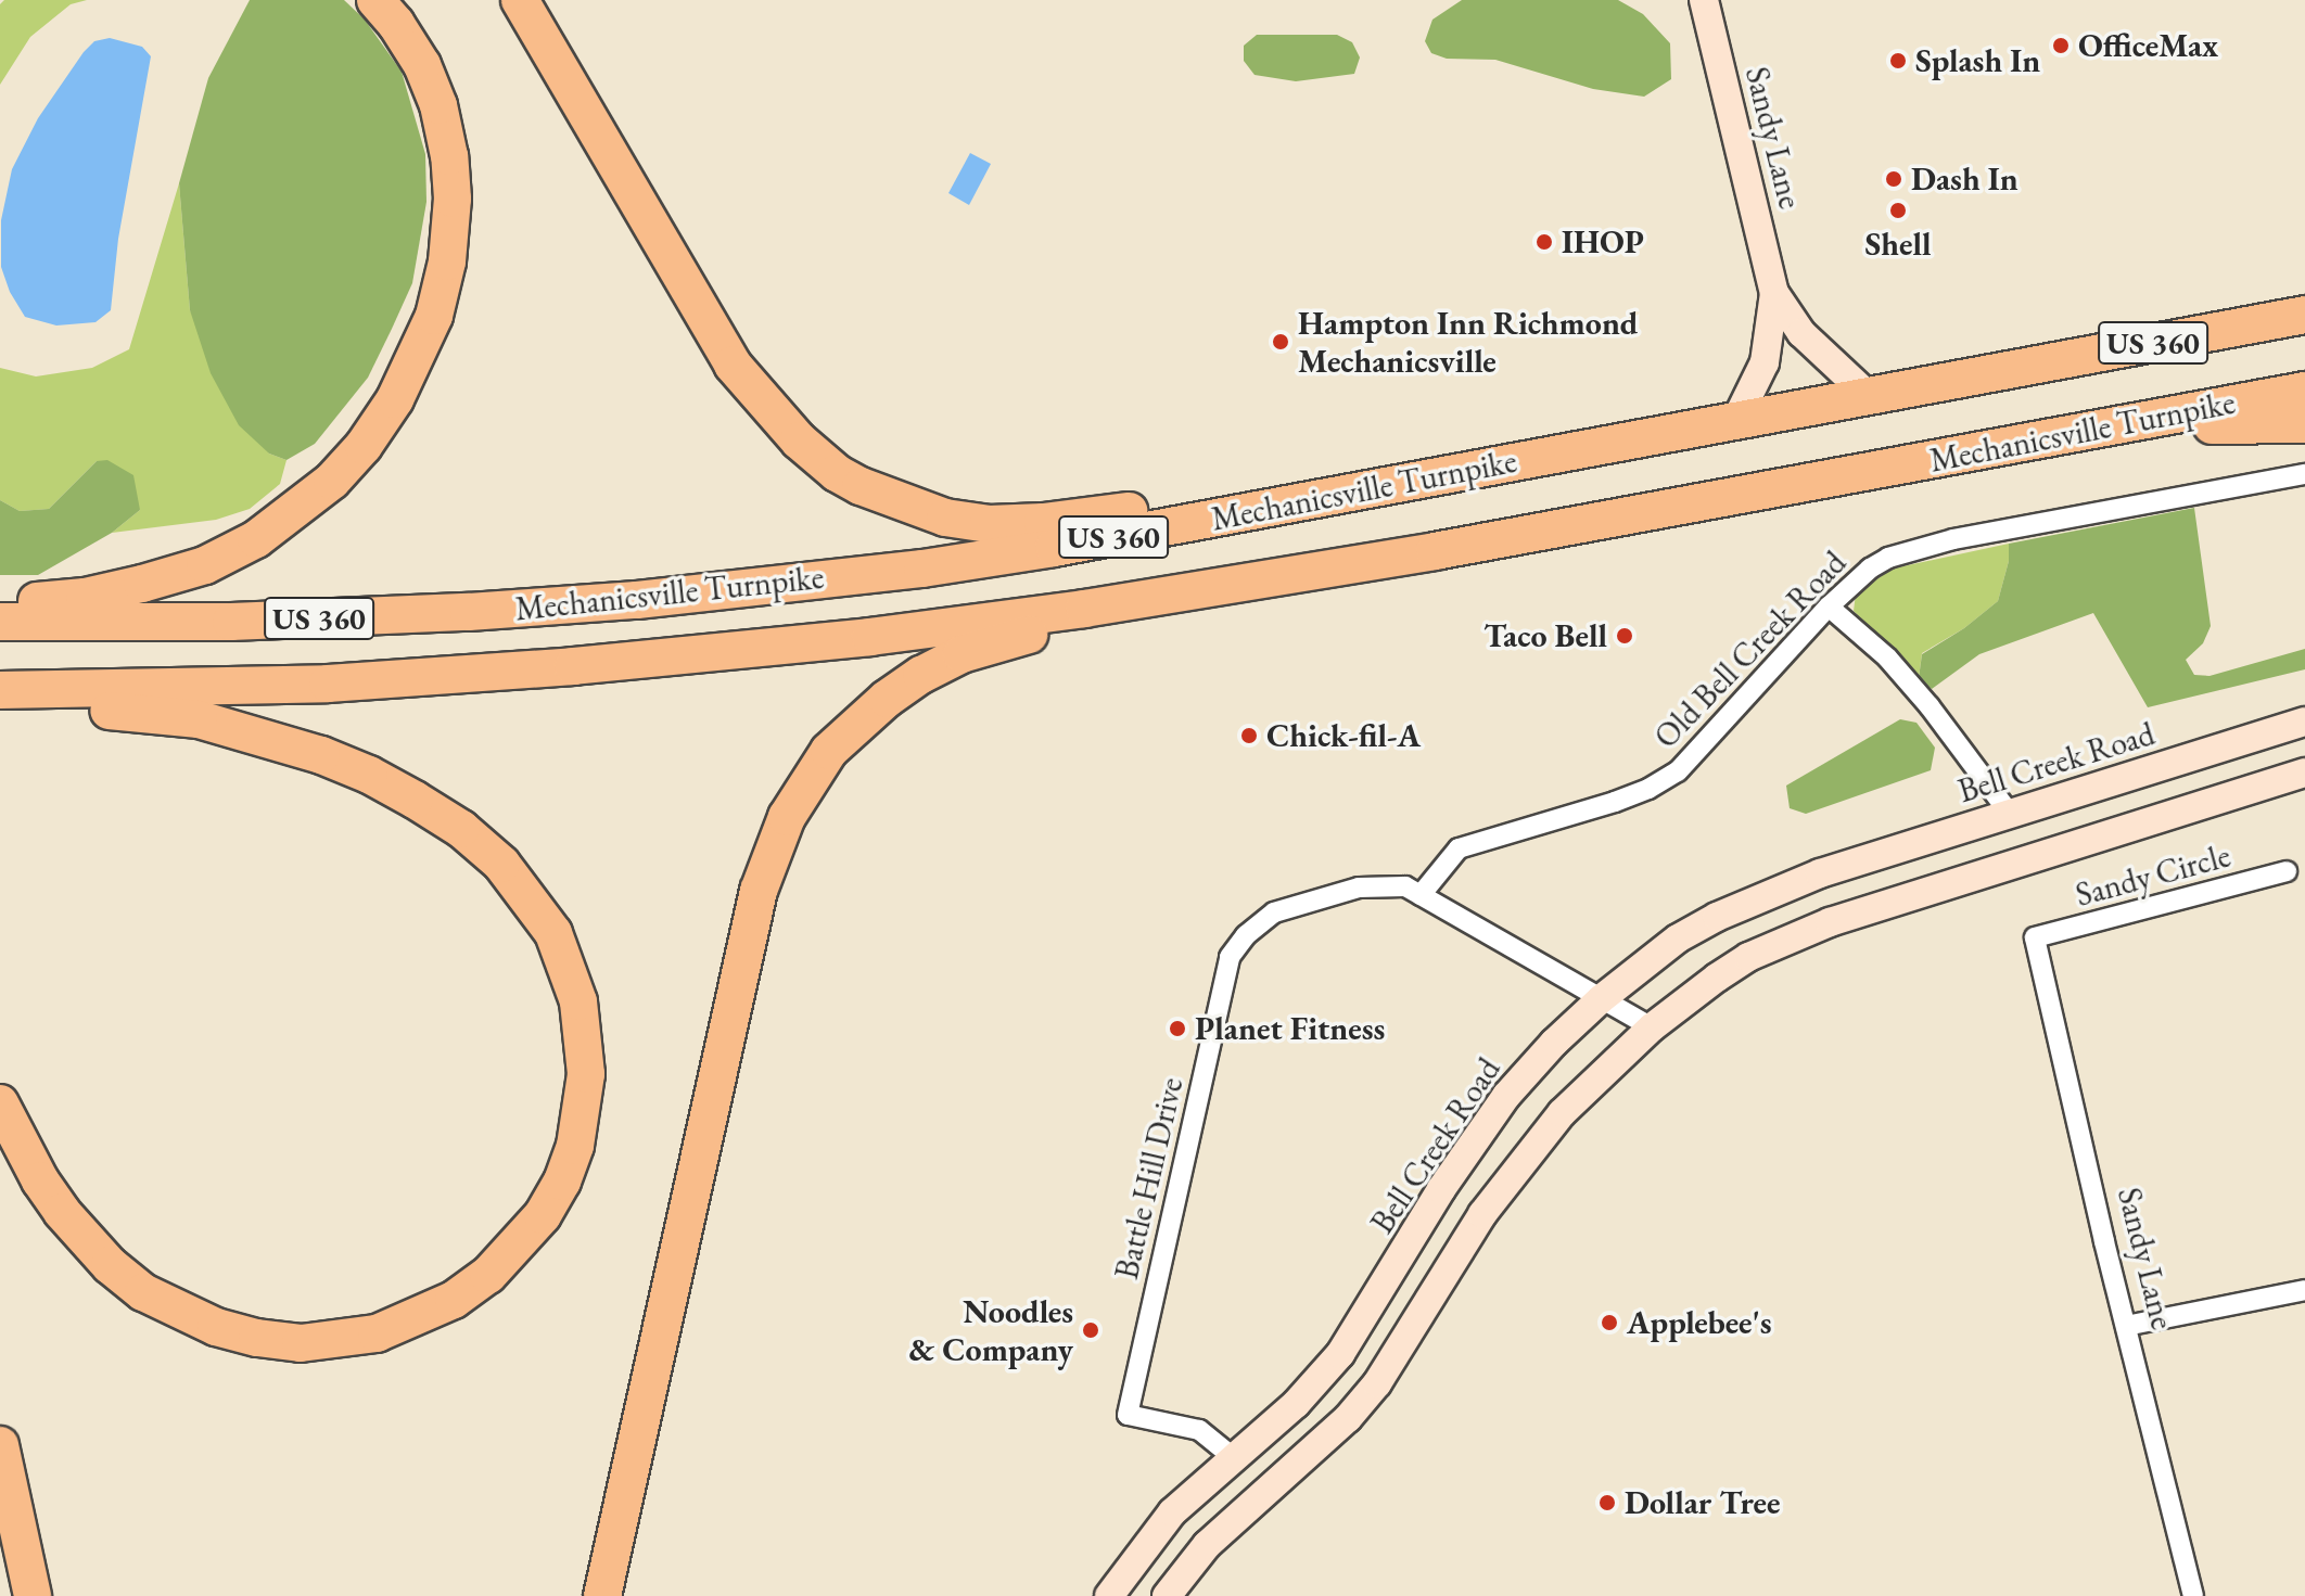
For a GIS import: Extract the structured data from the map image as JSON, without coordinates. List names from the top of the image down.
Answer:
{
  "streets": {
    "highway": ["US 360", "Mechanicsville Turnpike"],
    "main road": ["Sandy Lane", "Bell Creek Road"],
    "street": ["Old Bell Creek Road", "Sandy Circle", "Battle Hill Drive"]
  },
  "crossings": [
    ["Sandy Lane", "Mechanicsville Turnpike"],
    ["Sandy Lane", "Sandy Circle"],
    ["Old Bell Creek Road", "Battle Hill Drive"],
    ["Bell Creek Road", "Battle Hill Drive"]
  ],
  "places": [
    "OfficeMax",
    "Splash In",
    "Dash In",
    "Shell",
    "IHOP",
    "Hampton Inn Richmond Mechanicsville",
    "Taco Bell",
    "Chick-fil-A",
    "Planet Fitness",
    "Applebee's",
    "Noodles & Company",
    "Dollar Tree"
  ]
}
